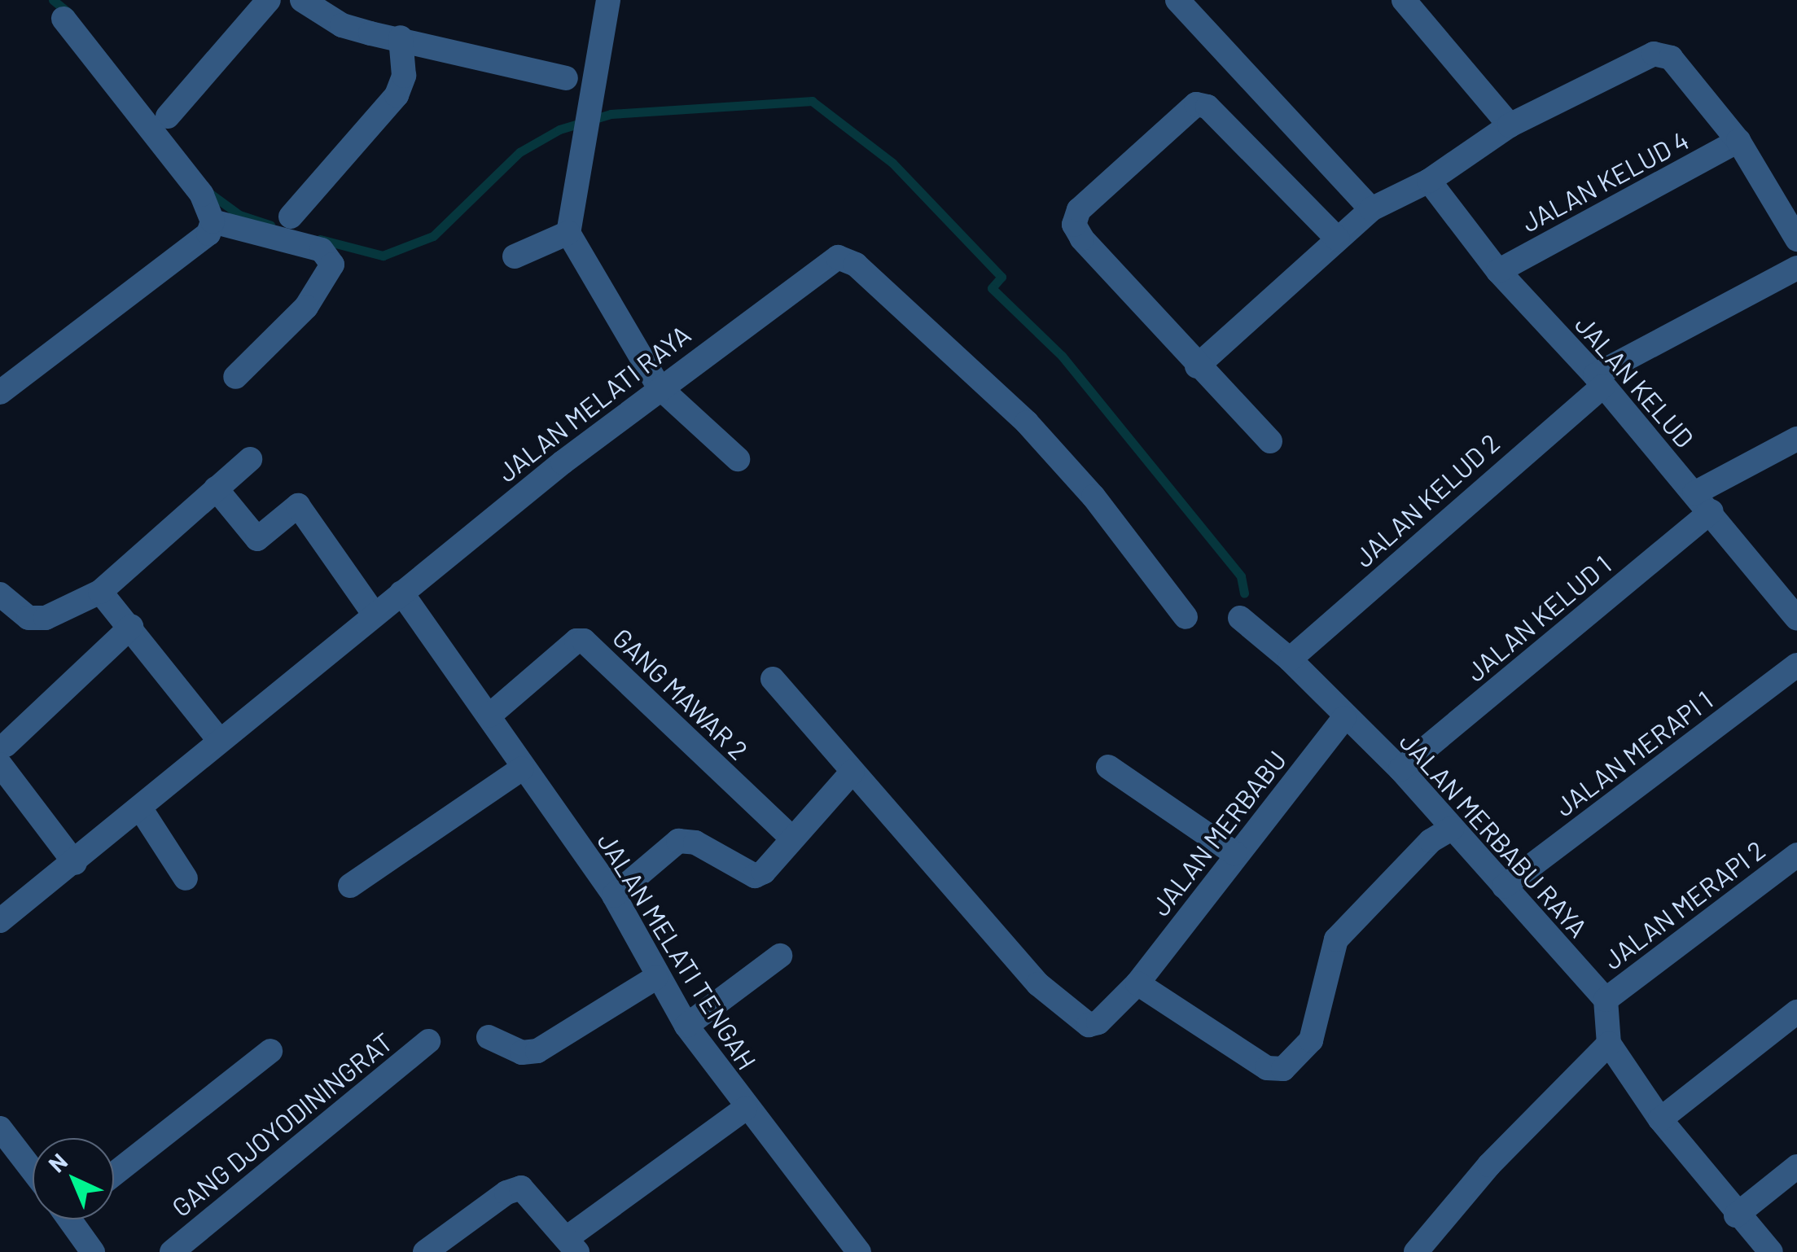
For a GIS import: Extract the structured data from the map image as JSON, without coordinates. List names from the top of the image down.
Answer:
{
  "streets": {
    "street": [
      "JALAN KELUD 4",
      "JALAN KELUD",
      "JALAN MELATI RAYA",
      "JALAN KELUD 2",
      "JALAN KELUD 1",
      "GANG MAWAR 2",
      "JALAN MERAPI 1",
      "JALAN MERBABU",
      "JALAN MERBABU RAYA",
      "JALAN MERAPI 2",
      "JALAN MELATI TENGAH",
      "GANG DJOYODININGRAT"
    ]
  },
  "crossings": [
    ["JALAN KELUD 4", "JALAN KELUD"],
    ["JALAN KELUD", "JALAN KELUD 2"],
    ["JALAN KELUD", "JALAN KELUD 1"],
    ["JALAN MELATI RAYA", "JALAN MELATI TENGAH"],
    ["JALAN KELUD 2", "JALAN MERBABU RAYA"],
    ["JALAN KELUD 1", "JALAN MERBABU RAYA"],
    ["GANG MAWAR 2", "JALAN MELATI TENGAH"],
    ["JALAN MERAPI 1", "JALAN MERBABU RAYA"],
    ["JALAN MERBABU", "JALAN MERBABU RAYA"],
    ["JALAN MERBABU RAYA", "JALAN MERAPI 2"]
  ],
  "north": "top left"
}
